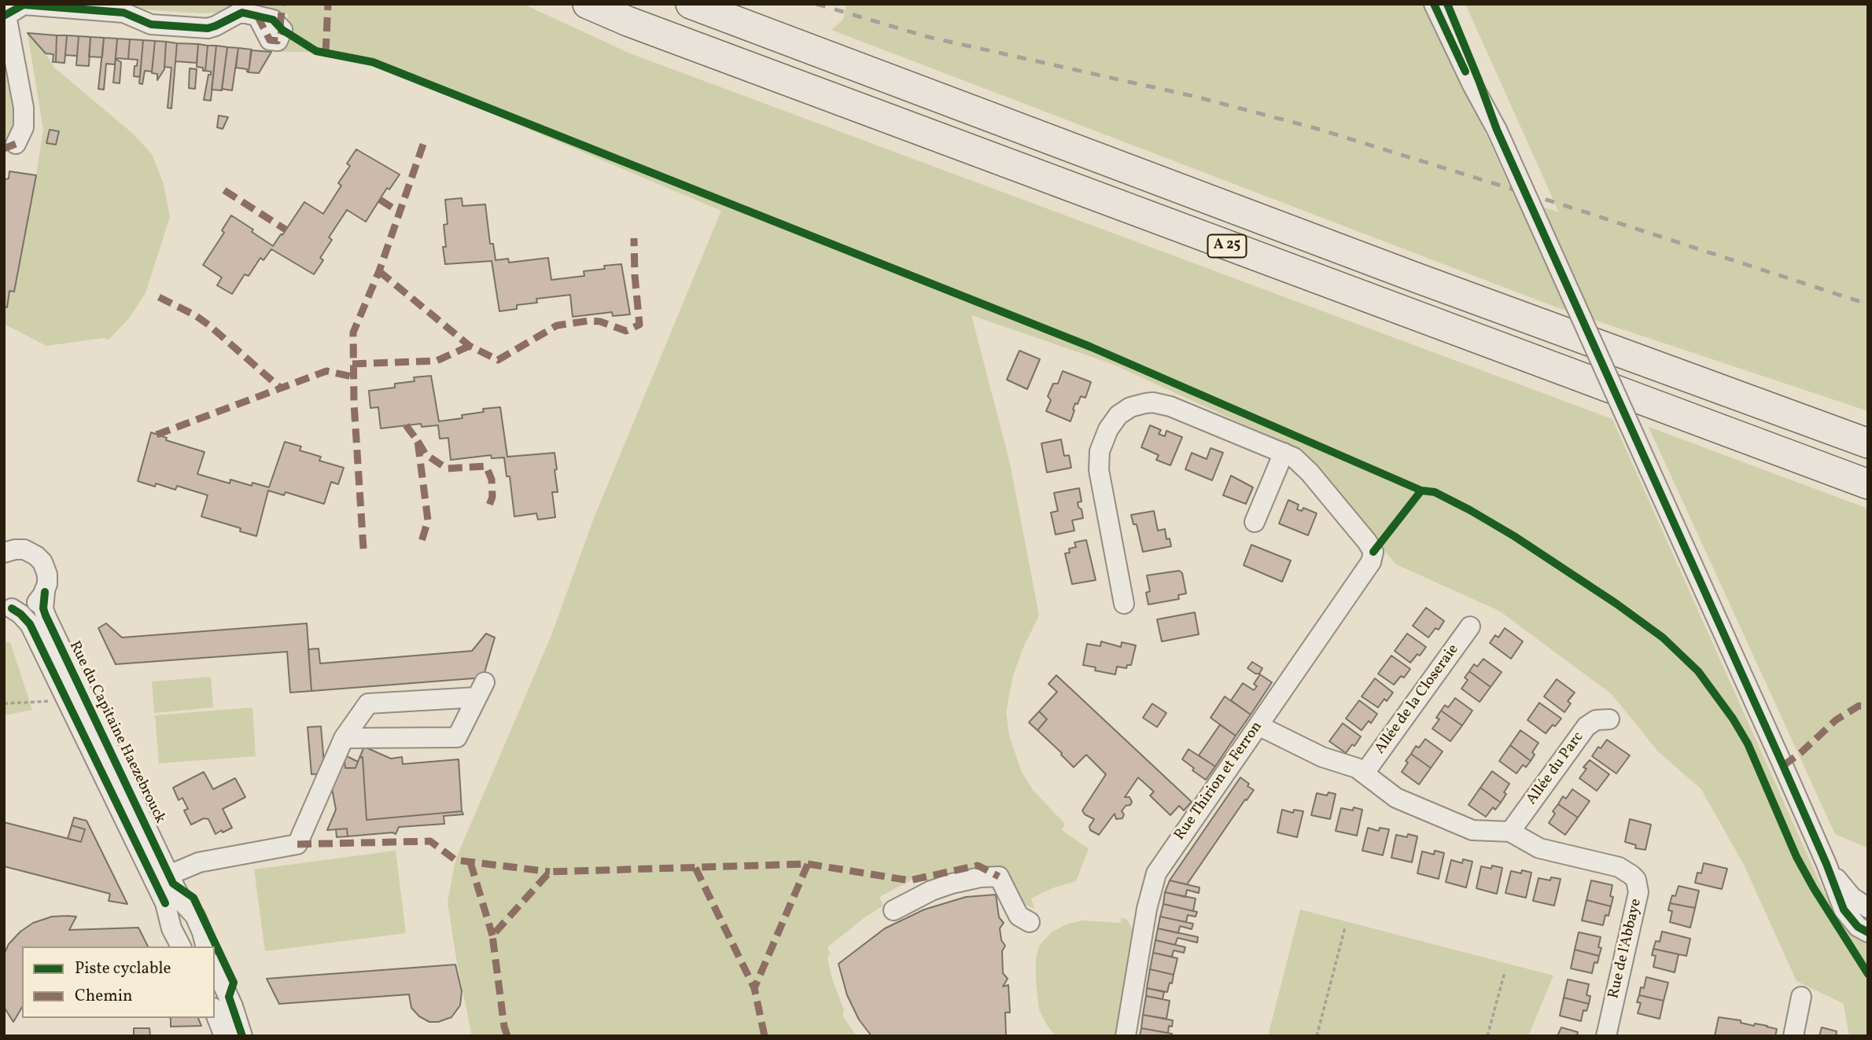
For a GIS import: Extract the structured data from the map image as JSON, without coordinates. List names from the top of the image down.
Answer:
{
  "streets": {
    "highway": ["A 25"],
    "street": [
      "Allée de la Closeraie",
      "Rue du Capitaine Haezebrouck",
      "Allée du Parc",
      "Rue Thirion et Ferron",
      "Rue de l'Abbaye"
    ]
  },
  "crossings": [
    ["Allée de la Closeraie", "Rue de l'Abbaye"],
    ["Allée du Parc", "Rue de l'Abbaye"],
    ["Rue Thirion et Ferron", "Rue de l'Abbaye"]
  ],
  "legend": ["Piste cyclable", "Chemin"]
}
